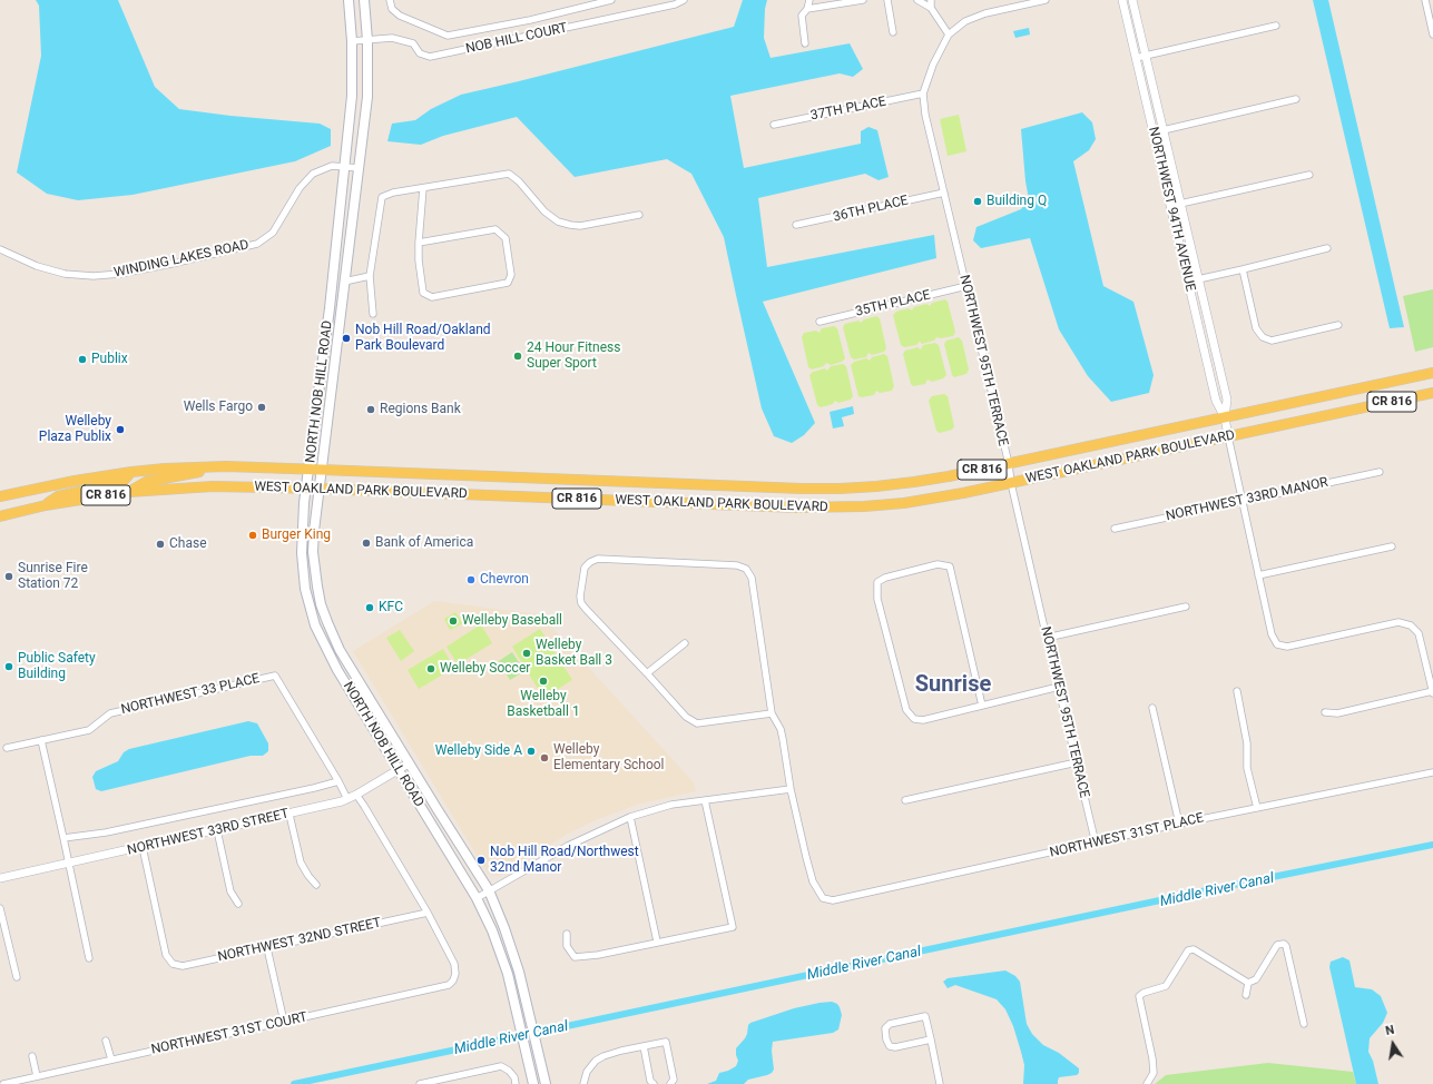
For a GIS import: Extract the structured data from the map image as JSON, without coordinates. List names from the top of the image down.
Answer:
{
  "streets": {
    "main road": ["NORTH NOB HILL ROAD", "CR 816", "WEST OAKLAND PARK BOULEVARD"],
    "street": [
      "NOB HILL COURT",
      "37TH PLACE",
      "36TH PLACE",
      "NORTHWEST 94TH AVENUE",
      "WINDING LAKES ROAD",
      "35TH PLACE",
      "NORTHWEST 95TH TERRACE",
      "NORTHWEST 33RD MANOR",
      "NORTHWEST 33 PLACE",
      "NORTHWEST 33RD STREET",
      "NORTHWEST 31ST PLACE",
      "NORTHWEST 32ND STREET",
      "NORTHWEST 31ST COURT"
    ]
  },
  "crossings": [
    ["NOB HILL COURT", "NORTH NOB HILL ROAD"],
    ["37TH PLACE", "NORTHWEST 95TH TERRACE"],
    ["36TH PLACE", "NORTHWEST 95TH TERRACE"],
    ["NORTHWEST 94TH AVENUE", "WEST OAKLAND PARK BOULEVARD"],
    ["NORTHWEST 94TH AVENUE", "NORTHWEST 33RD MANOR"],
    ["WINDING LAKES ROAD", "NORTH NOB HILL ROAD"],
    ["35TH PLACE", "NORTHWEST 95TH TERRACE"],
    ["NORTHWEST 95TH TERRACE", "WEST OAKLAND PARK BOULEVARD"],
    ["NORTHWEST 95TH TERRACE", "NORTHWEST 31ST PLACE"],
    ["NORTH NOB HILL ROAD", "WEST OAKLAND PARK BOULEVARD"],
    ["NORTH NOB HILL ROAD", "NORTHWEST 33RD STREET"],
    ["NORTHWEST 33 PLACE", "NORTHWEST 33RD STREET"],
    ["NORTHWEST 33RD STREET", "NORTHWEST 32ND STREET"],
    ["NORTHWEST 32ND STREET", "NORTHWEST 31ST COURT"]
  ],
  "districts": ["Sunrise"],
  "water": ["Middle River Canal"],
  "places": [
    "Building Q",
    "Nob Hill Road/Oakland Park Boulevard",
    "24 Hour Fitness Super Sport",
    "Publix",
    "Wells Fargo",
    "Regions Bank",
    "Welleby Plaza Publix",
    "Burger King",
    "Bank of America",
    "Chase",
    "Sunrise Fire Station 72",
    "Chevron",
    "KFC",
    "Welleby Baseball",
    "Welleby Basket Ball 3",
    "Public Safety Building",
    "Welleby Soccer",
    "Welleby Basketball 1",
    "Welleby Side A",
    "Welleby Elementary School",
    "Nob Hill Road/Northwest 32nd Manor"
  ],
  "north": "top"
}
